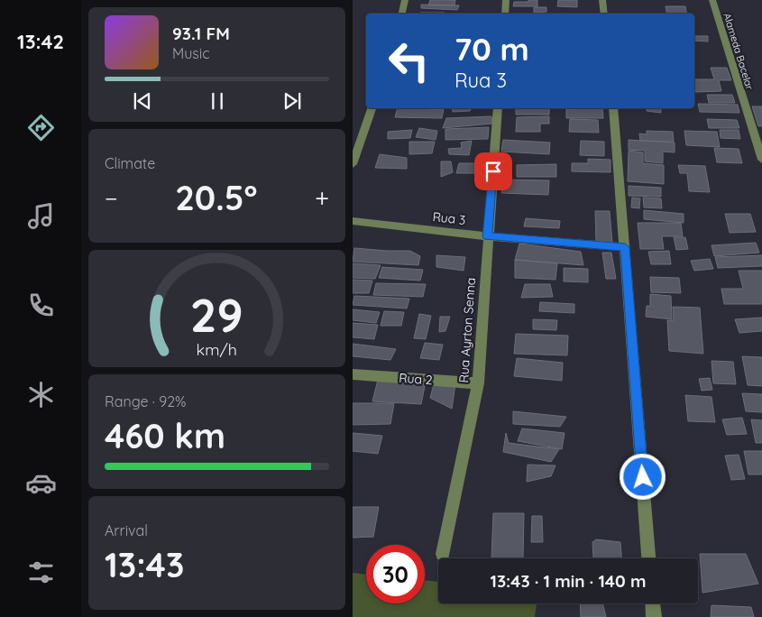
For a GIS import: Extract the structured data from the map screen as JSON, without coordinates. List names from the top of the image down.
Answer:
{
  "streets": {
    "street": [
      "Alameda Bacelar",
      "Rua 3",
      "Rua Ayrton Senna",
      "Rua 2"
    ]
  },
  "crossings": [
    ["Rua 3", "Rua Ayrton Senna"],
    ["Rua Ayrton Senna", "Rua 2"]
  ],
  "page": {
    "tabs": "13:42",
    "turn": ["70 m", "Rua 3"],
    "song": ["93.1 FM", "Music"],
    "tile": [
      "Climate",
      ["Range · 92%", "460 km"],
      ["Arrival", "13:43"]
    ],
    "heat": ["−", "20.5°", "+"],
    "limit": "30",
    "trip": "13:43 · 1 min · 140 m",
    "gauge": ["29", "km/h"]
  }
}
